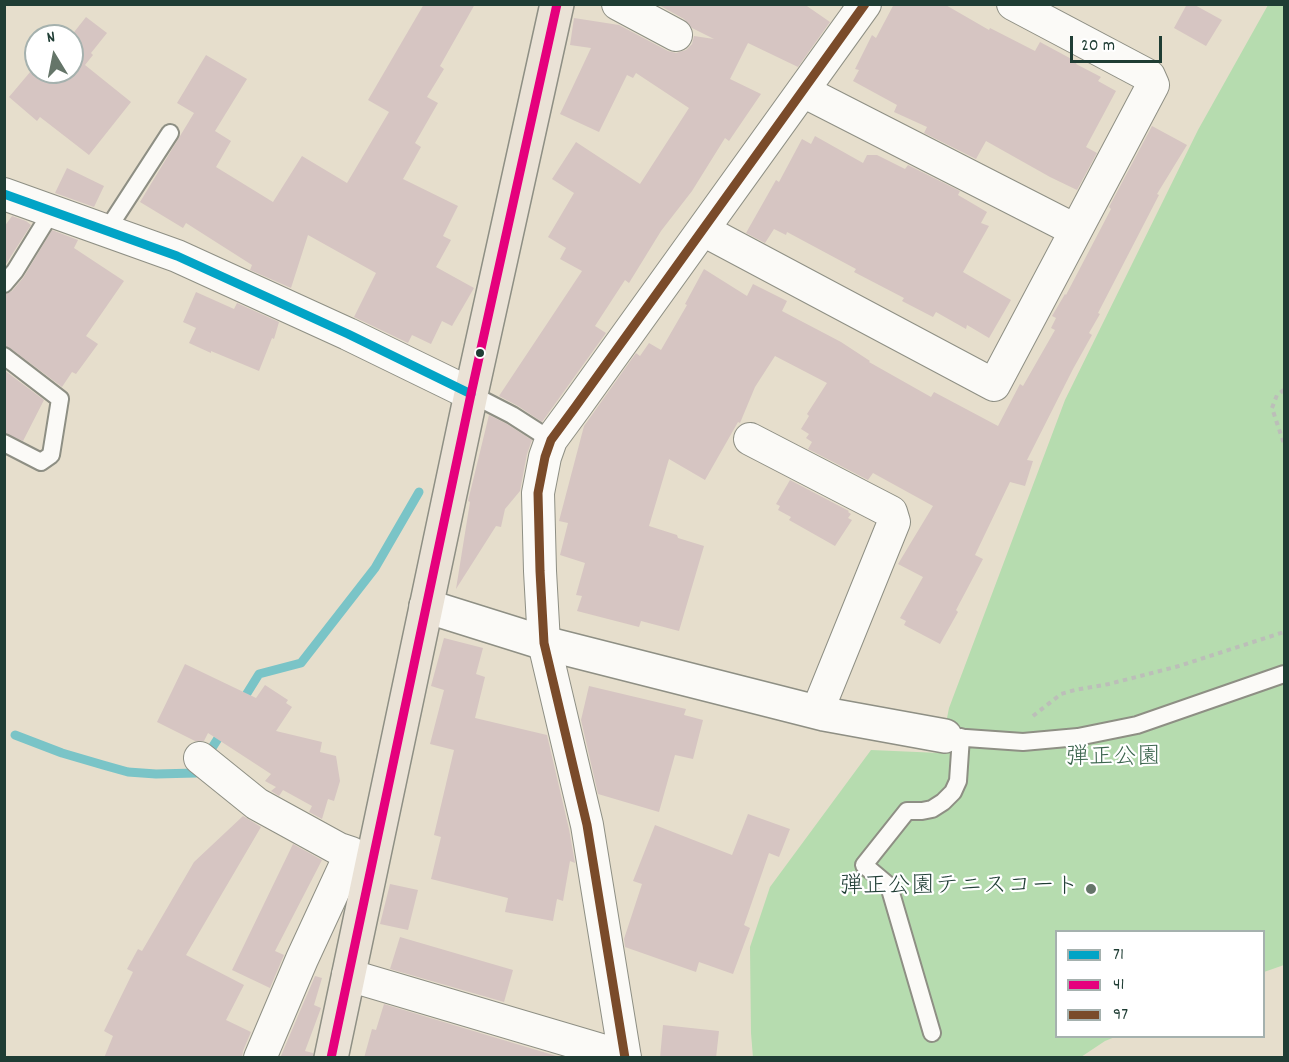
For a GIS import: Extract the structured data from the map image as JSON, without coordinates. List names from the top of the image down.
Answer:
{
  "parks": ["弾正公園"],
  "places": ["弾正公園テニスコート"],
  "lines": ["transit line 41", "transit line 97", "transit line 71"],
  "legend": ["71", "41", "97"],
  "scale_bar": "20 m",
  "north": "top"
}
